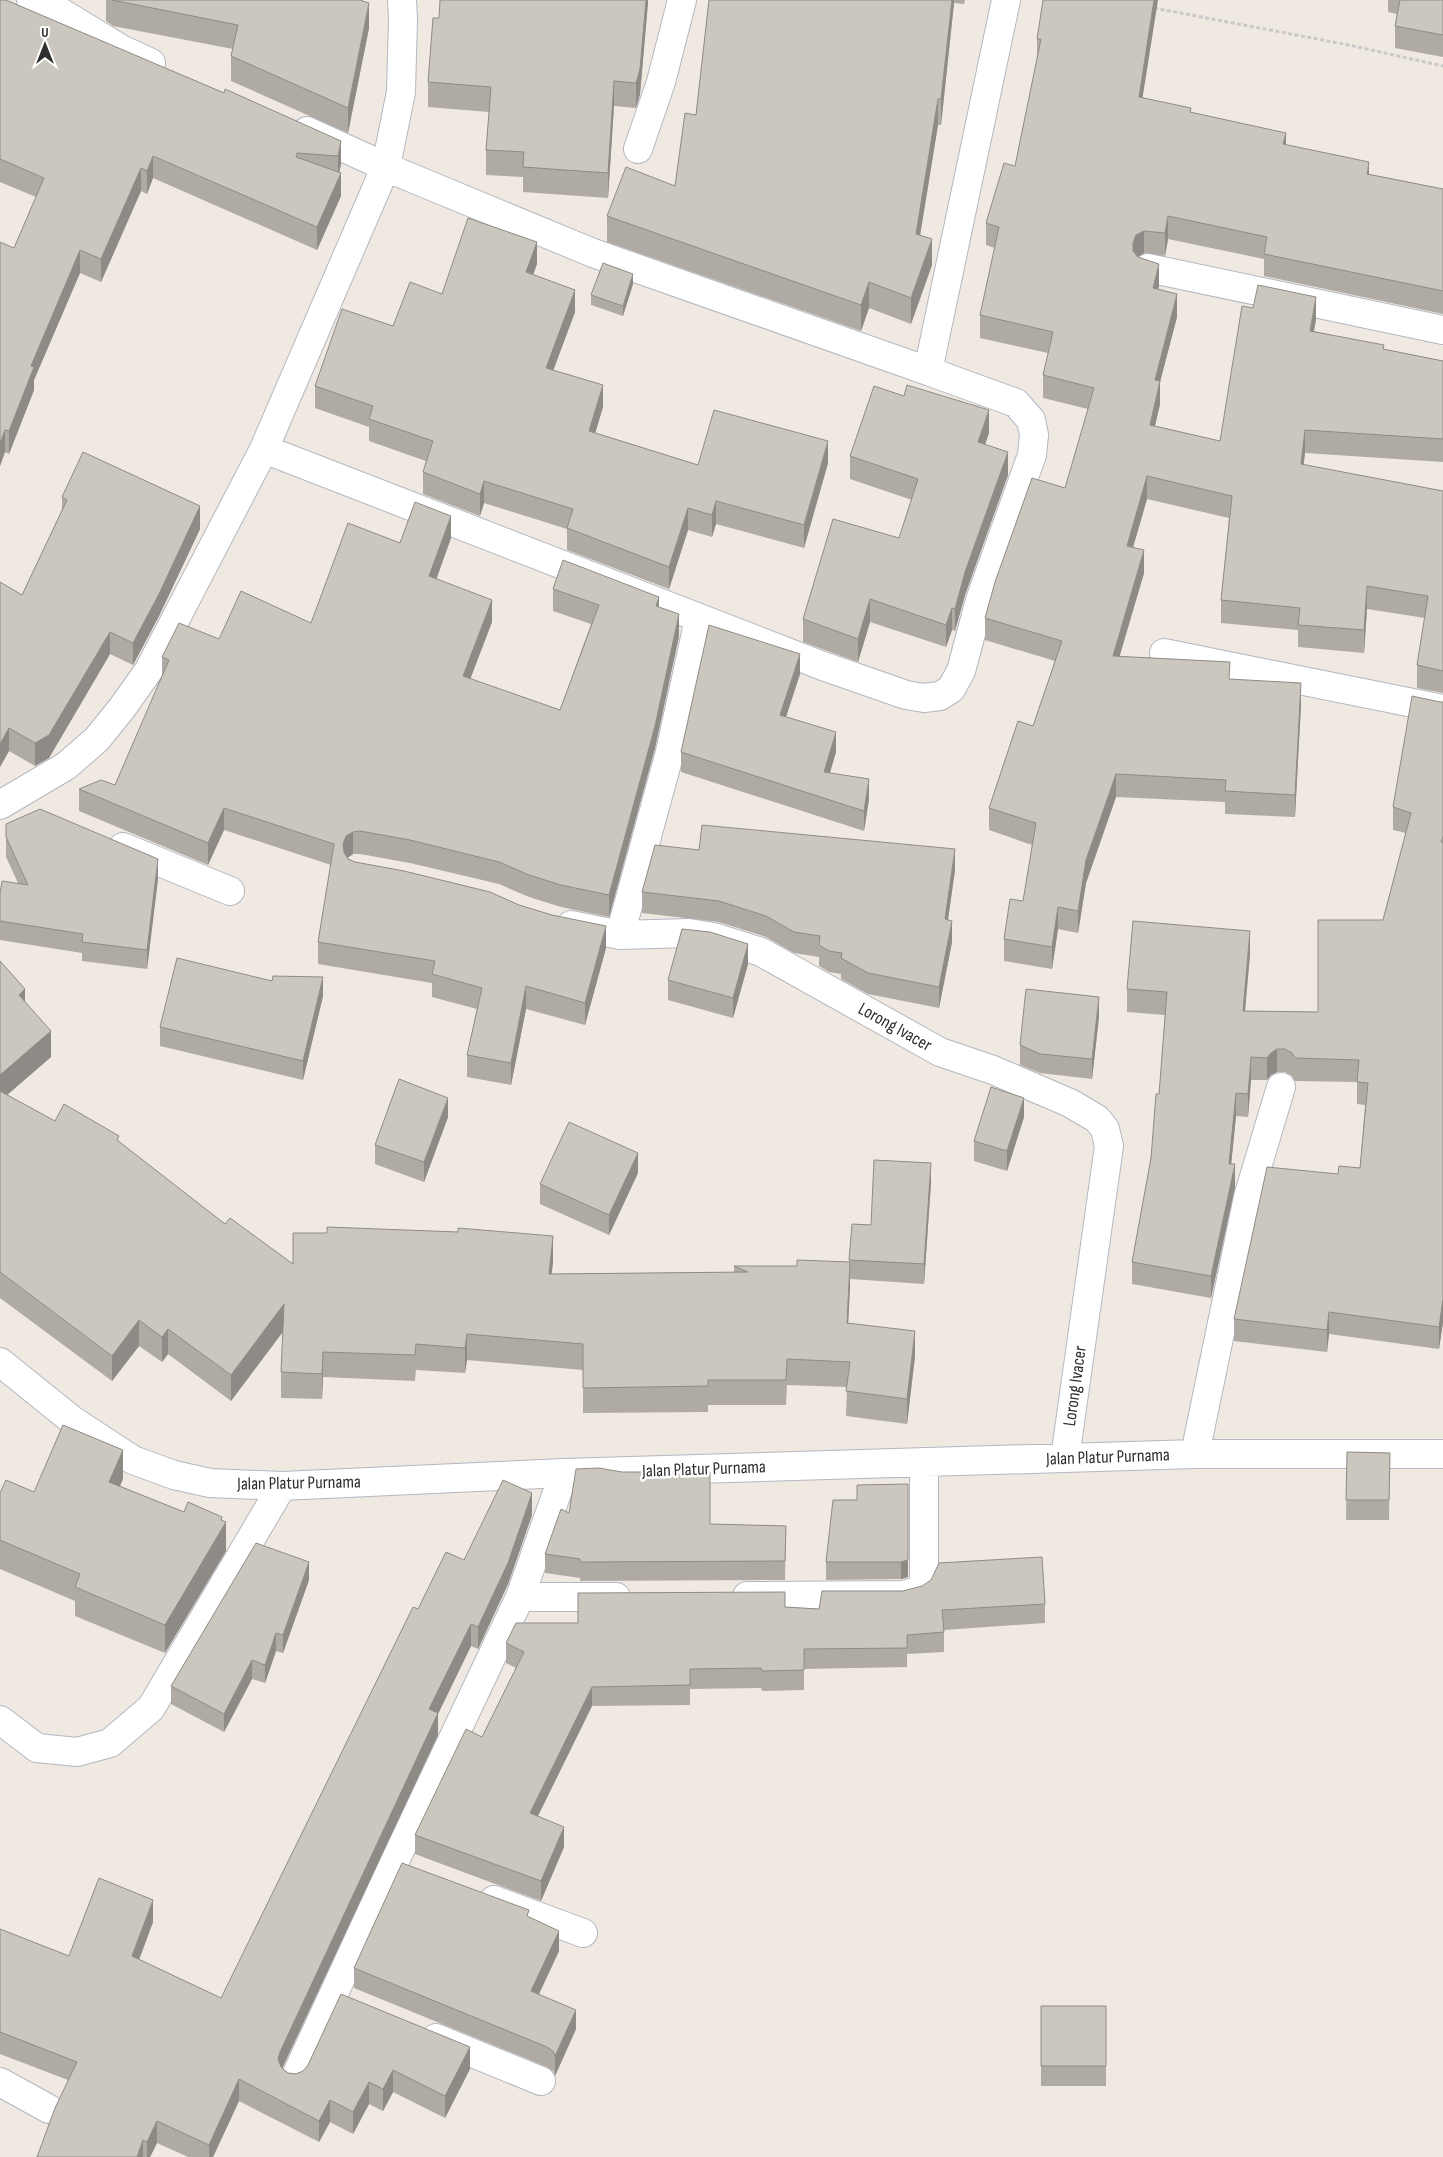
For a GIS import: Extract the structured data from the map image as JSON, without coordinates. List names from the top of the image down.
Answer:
{
  "streets": {
    "street": ["Lorong Ivacer", "Jalan Platur Purnama"]
  },
  "crossings": [
    ["Lorong Ivacer", "Jalan Platur Purnama"]
  ],
  "north": "top"
}
